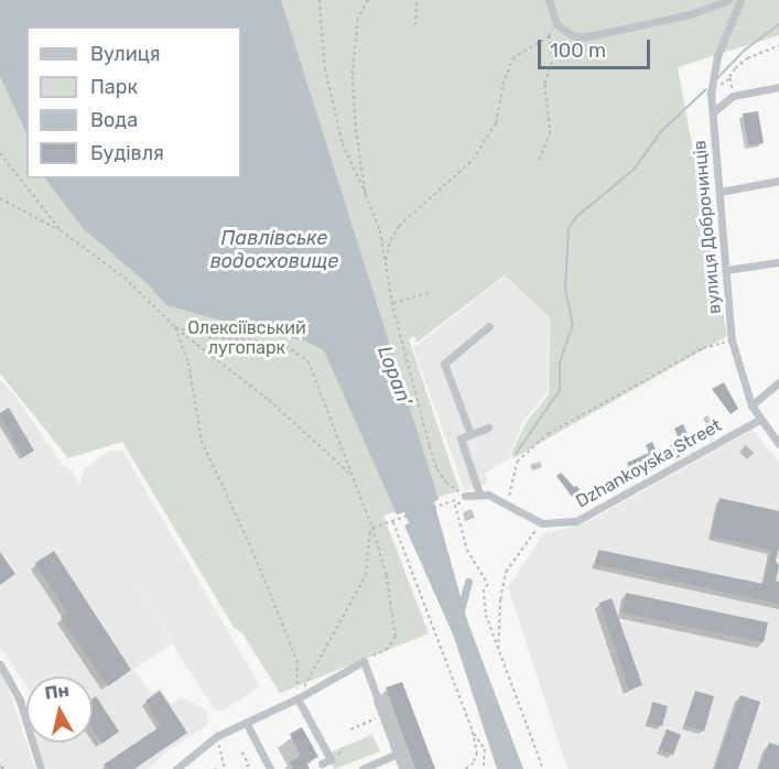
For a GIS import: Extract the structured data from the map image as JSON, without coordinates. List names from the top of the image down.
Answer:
{
  "streets": {
    "street": ["вулиця Доброчинців", "Dzhankoyska Street"]
  },
  "crossings": [
    ["вулиця Доброчинців", "Dzhankoyska Street"]
  ],
  "water": ["Павлівське водосховище", "Lopan'"],
  "parks": ["Олексіївський лугопарк"],
  "legend": [
    "Вулиця",
    "Парк",
    "Вода",
    "Будівля"
  ],
  "scale_bar": "100 m",
  "north": "top"
}
